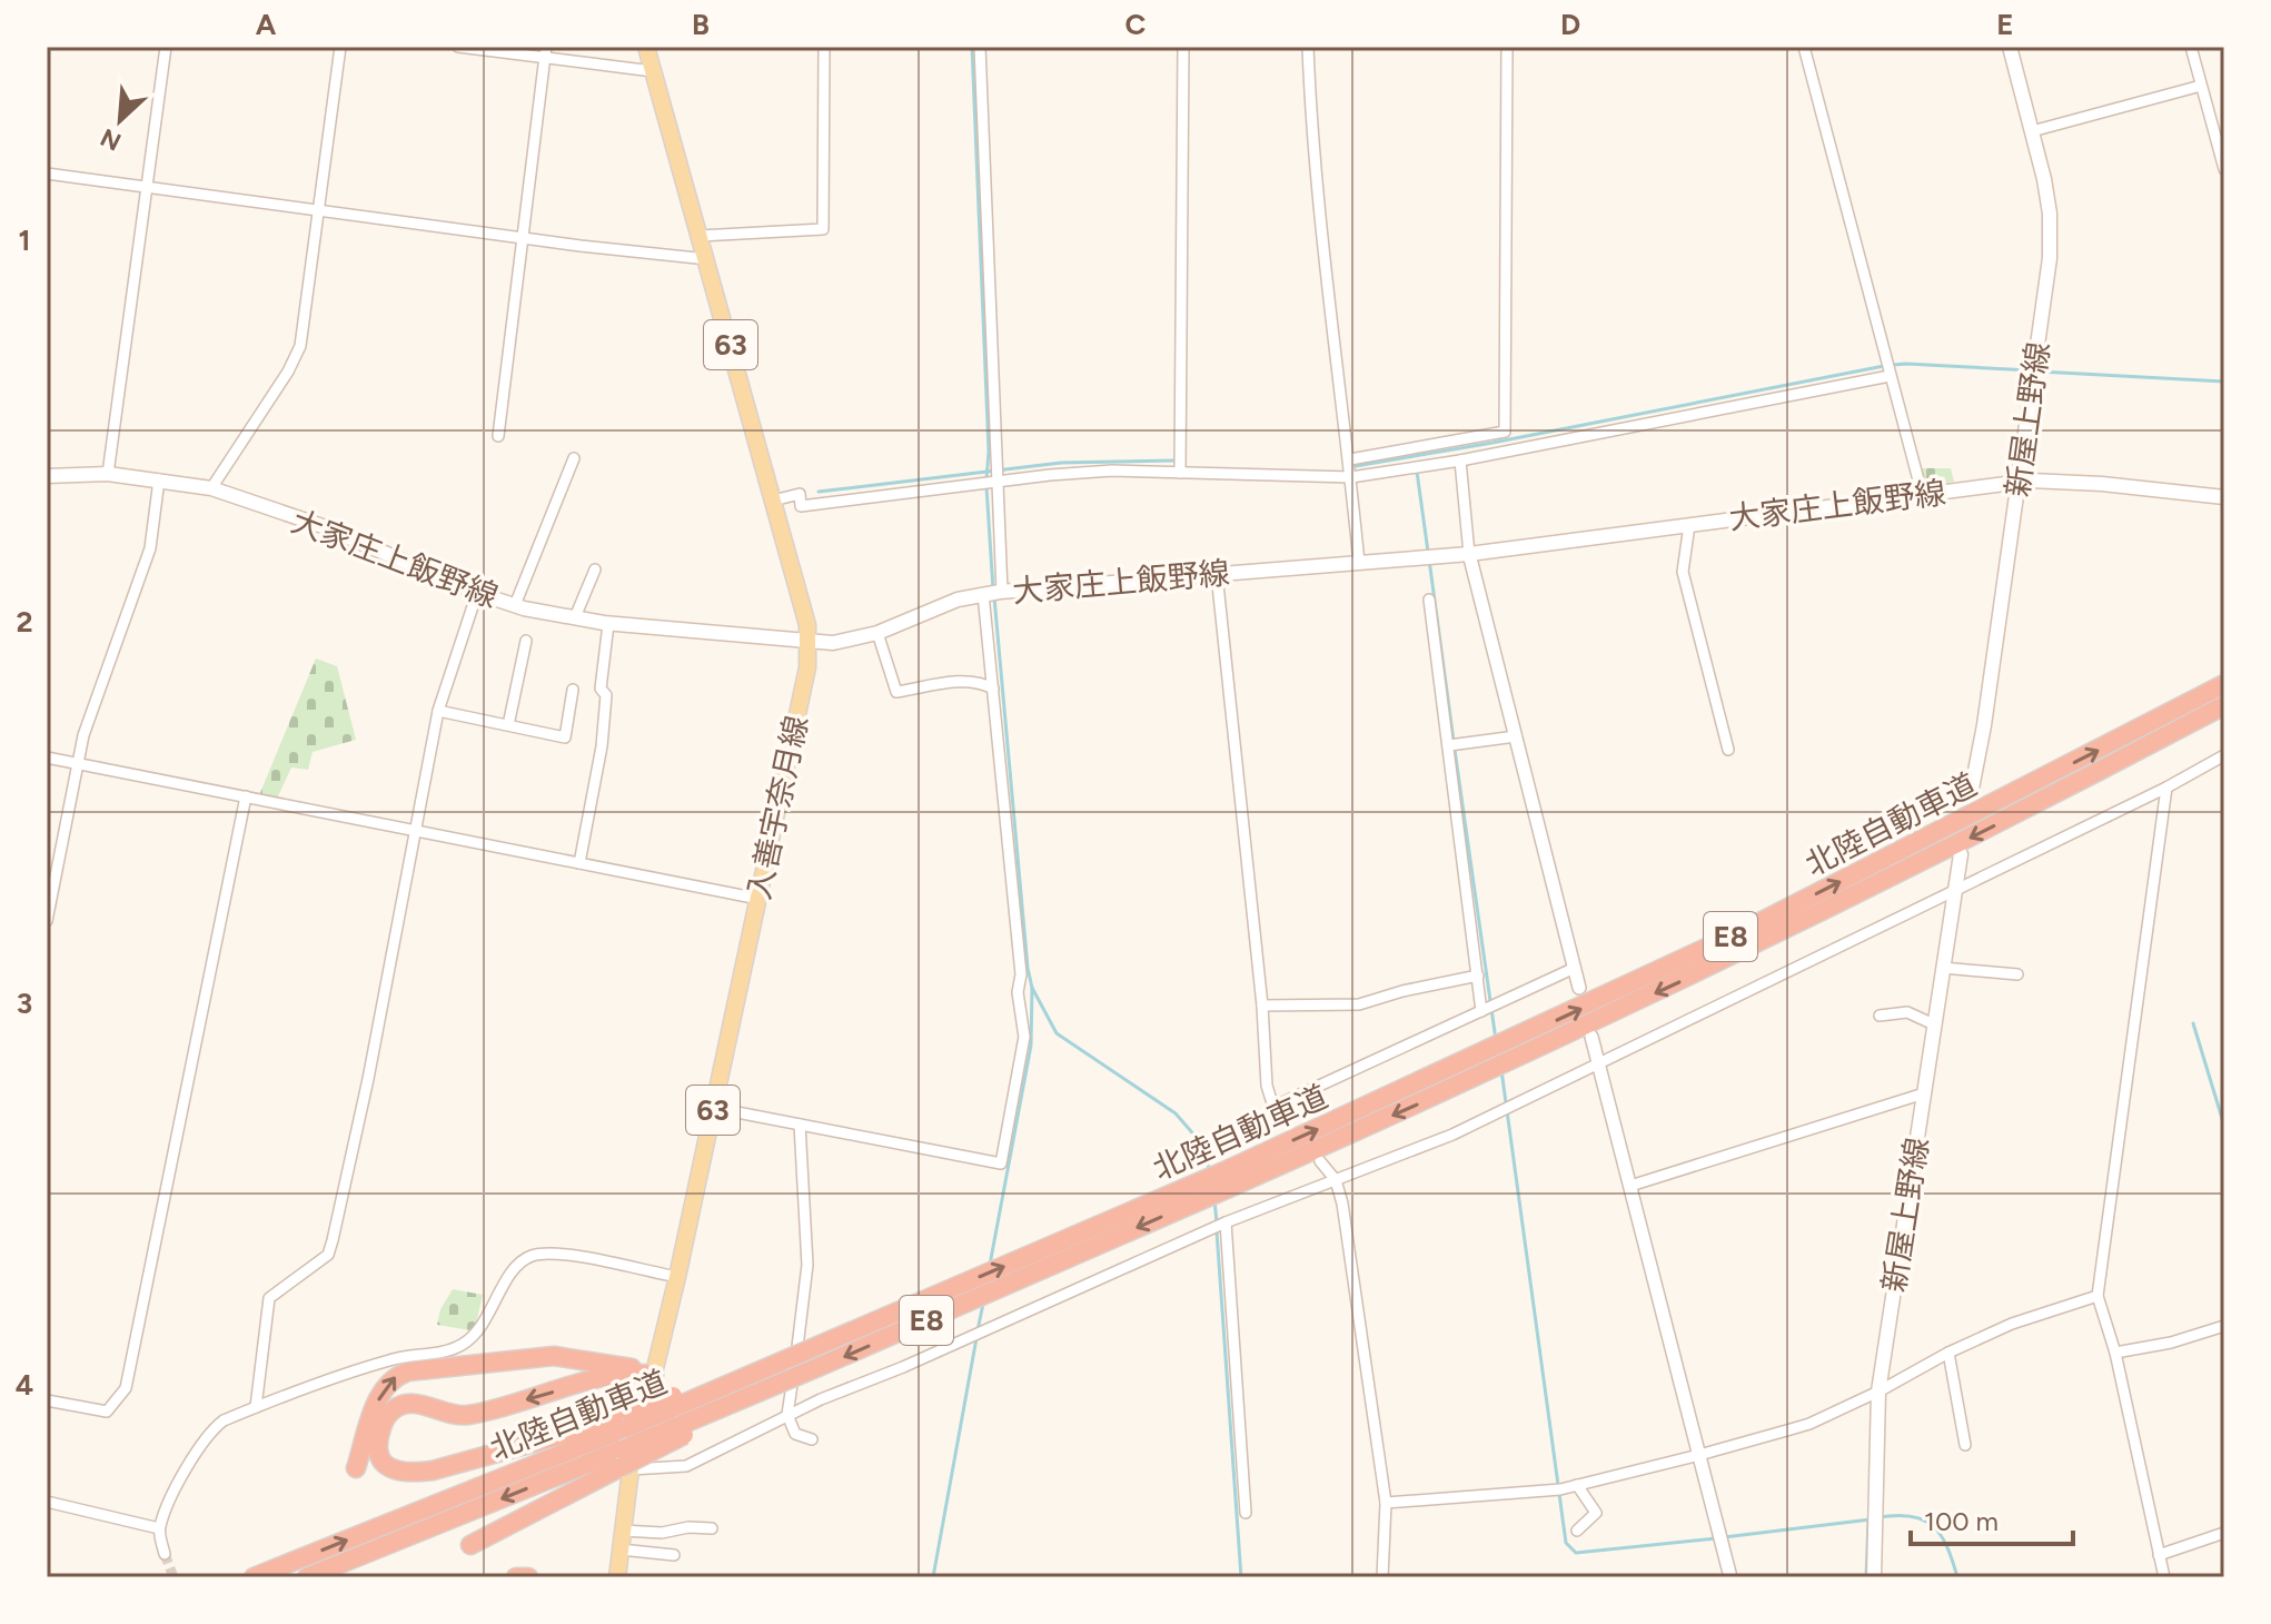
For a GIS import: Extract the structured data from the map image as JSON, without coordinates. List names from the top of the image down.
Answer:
{
  "streets": {
    "highway": ["北陸自動車道", "E8"],
    "main road": [
      "63",
      "新屋上野線",
      "大家庄上飯野線",
      "入善宇奈月線"
    ]
  },
  "crossings": [
    ["新屋上野線", "大家庄上飯野線"],
    ["大家庄上飯野線", "入善宇奈月線"],
    ["入善宇奈月線", "北陸自動車道"]
  ],
  "scale_bar": "100 m",
  "north": "bottom left",
  "grid": {
    "columns": [
      "A",
      "B",
      "C",
      "D",
      "E"
    ],
    "rows": [
      "1",
      "2",
      "3",
      "4"
    ]
  }
}
